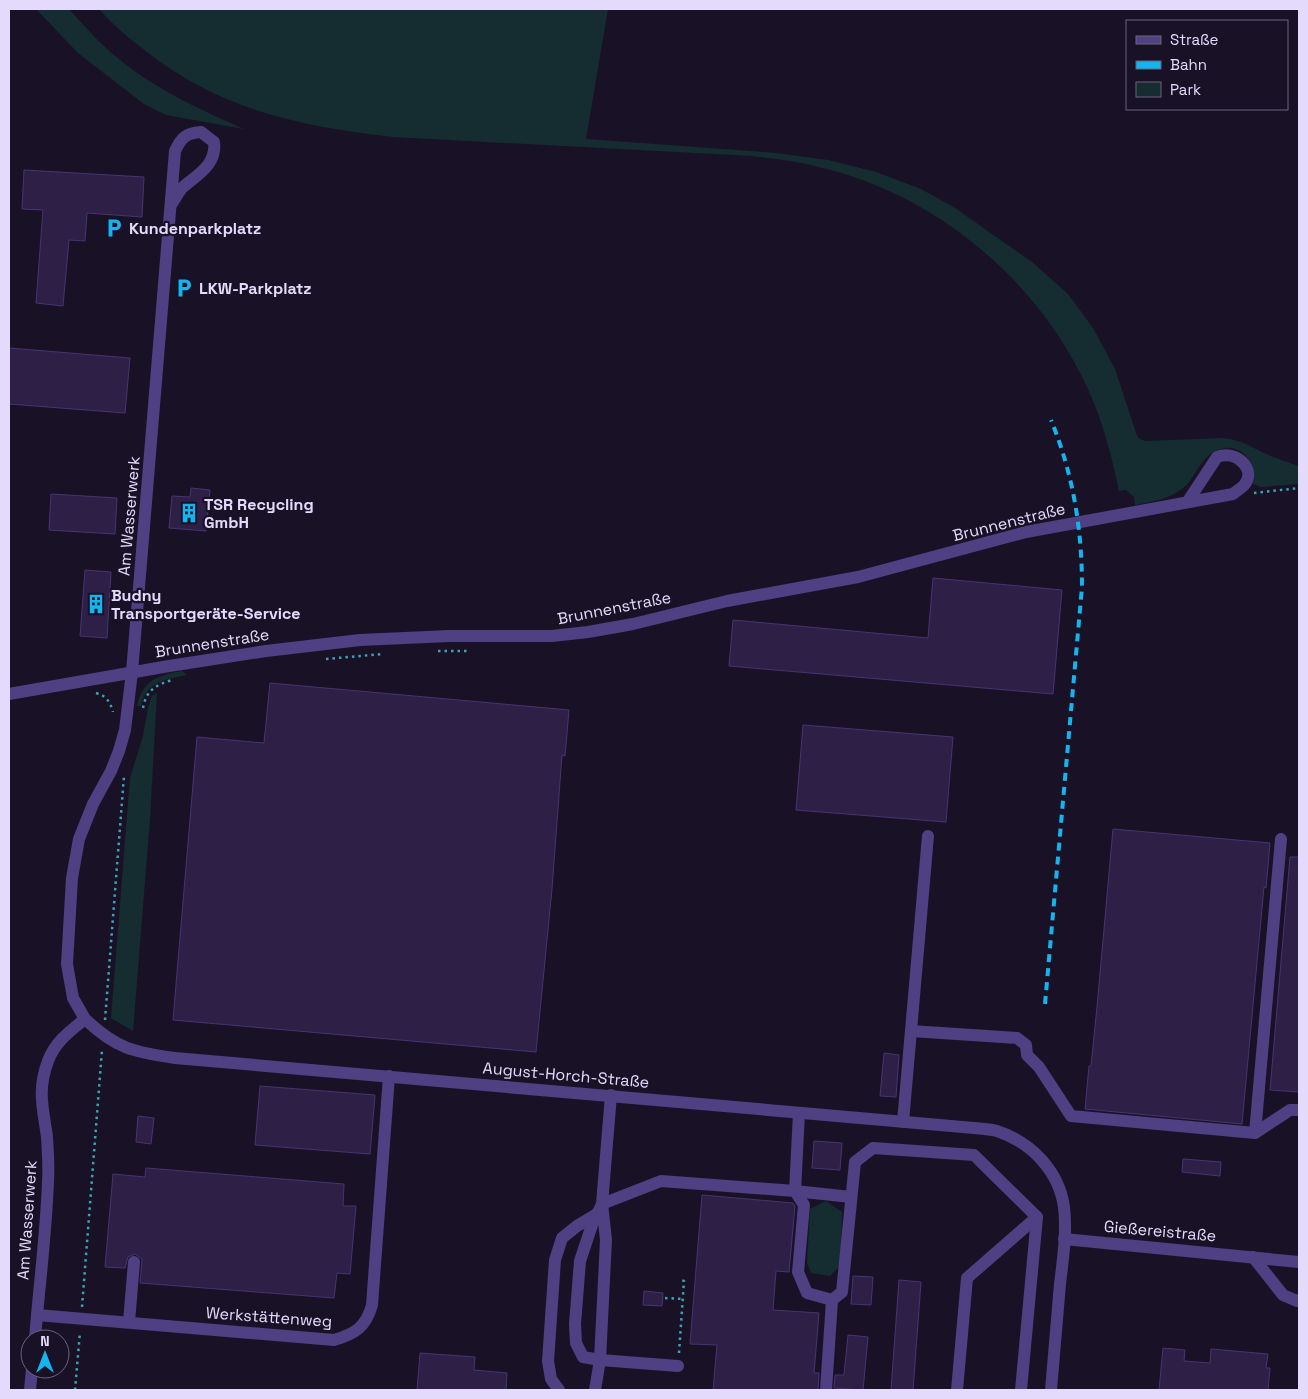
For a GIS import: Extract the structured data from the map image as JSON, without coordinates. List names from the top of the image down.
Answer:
{
  "streets": {
    "street": [
      "Am Wasserwerk",
      "Brunnenstraße",
      "August-Horch-Straße",
      "Gießereistraße",
      "Werkstättenweg"
    ]
  },
  "crossings": [
    ["Am Wasserwerk", "Brunnenstraße"],
    ["Am Wasserwerk", "August-Horch-Straße"],
    ["Am Wasserwerk", "Werkstättenweg"],
    ["August-Horch-Straße", "Gießereistraße"],
    ["August-Horch-Straße", "Werkstättenweg"]
  ],
  "places": {
    "parking": ["Kundenparkplatz", "LKW-Parkplatz"],
    "building": ["TSR Recycling GmbH", "Budny Transportgeräte-Service"]
  },
  "legend": ["Straße", "Bahn", "Park"],
  "north": "top"
}
